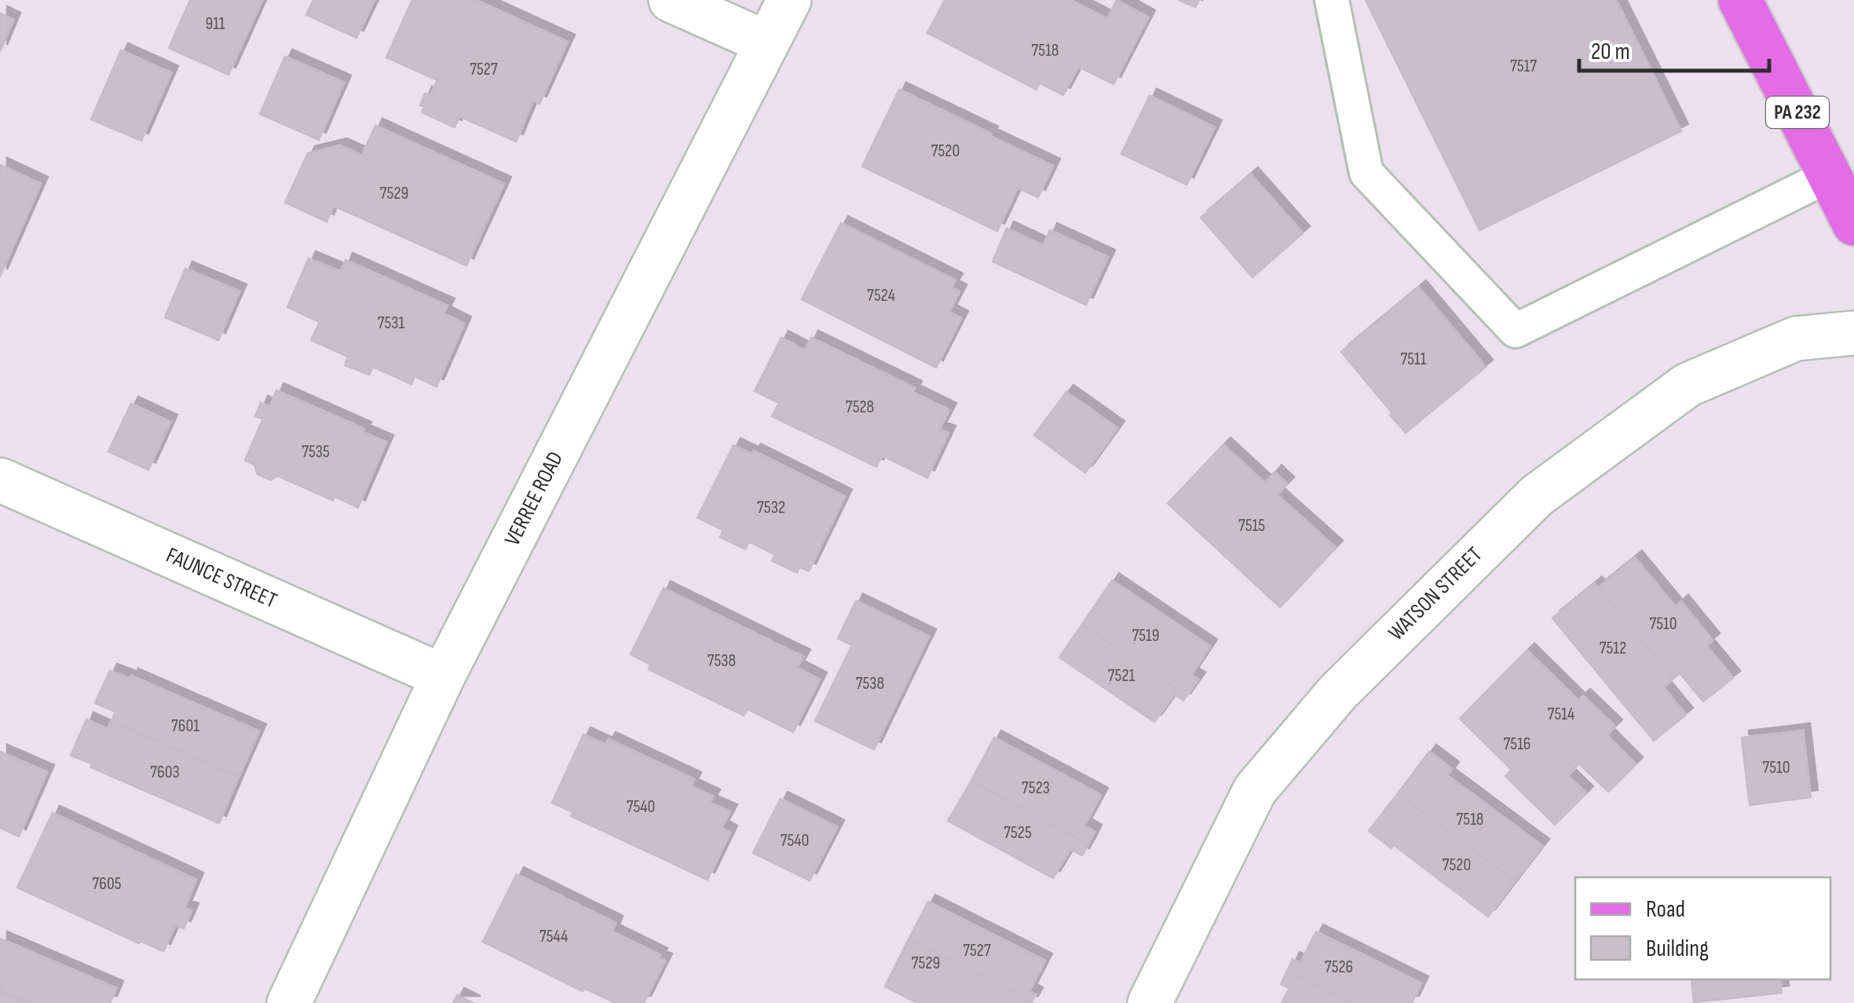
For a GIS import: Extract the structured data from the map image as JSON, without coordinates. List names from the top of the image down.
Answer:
{
  "streets": {
    "main road": ["PA 232"],
    "street": ["VERREE ROAD", "FAUNCE STREET", "WATSON STREET"]
  },
  "crossings": [
    ["VERREE ROAD", "FAUNCE STREET"]
  ],
  "house_numbers": [
    "911",
    "7518",
    "7517",
    "7527",
    "7520",
    "7529",
    "7524",
    "7531",
    "7511",
    "7528",
    "7535",
    "7532",
    "7515",
    "7510",
    "7519",
    "7512",
    "7538",
    "7521",
    "7538",
    "7514",
    "7601",
    "7516",
    "7510",
    "7603",
    "7523",
    "7540",
    "7518",
    "7525",
    "7540",
    "7520",
    "7605",
    "7544",
    "7527",
    "7529",
    "7526"
  ],
  "legend": ["Road", "Building"],
  "scale_bar": "20 m"
}
